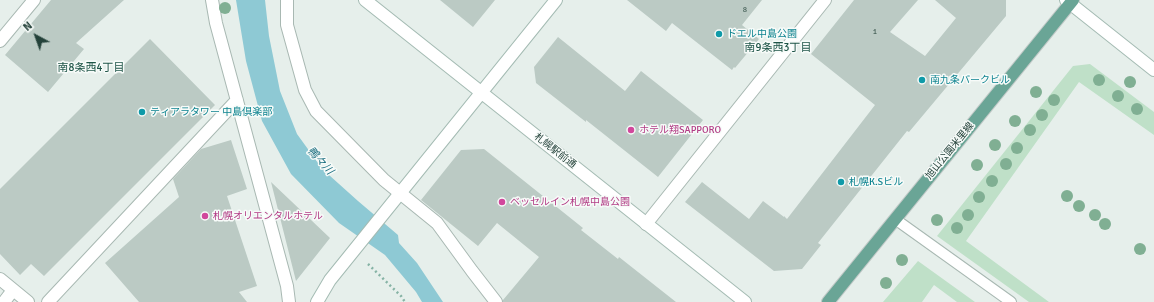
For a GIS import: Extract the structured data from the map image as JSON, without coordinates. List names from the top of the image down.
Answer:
{
  "streets": {
    "main road": ["旭山公園米里線"],
    "street": ["札幌駅前通"]
  },
  "districts": ["南9条西3丁目", "南8条西4丁目"],
  "water": ["鴨々川"],
  "places": [
    "ドエル中島公園",
    "南九条パークビル",
    "ティアラタワー 中島倶楽部",
    "ホテル翔SAPPORO",
    "札幌K.Sビル",
    "ベッセルイン札幌中島公園",
    "札幌オリエンタルホテル"
  ],
  "house_numbers": ["8", "1"],
  "north": "top left"
}
